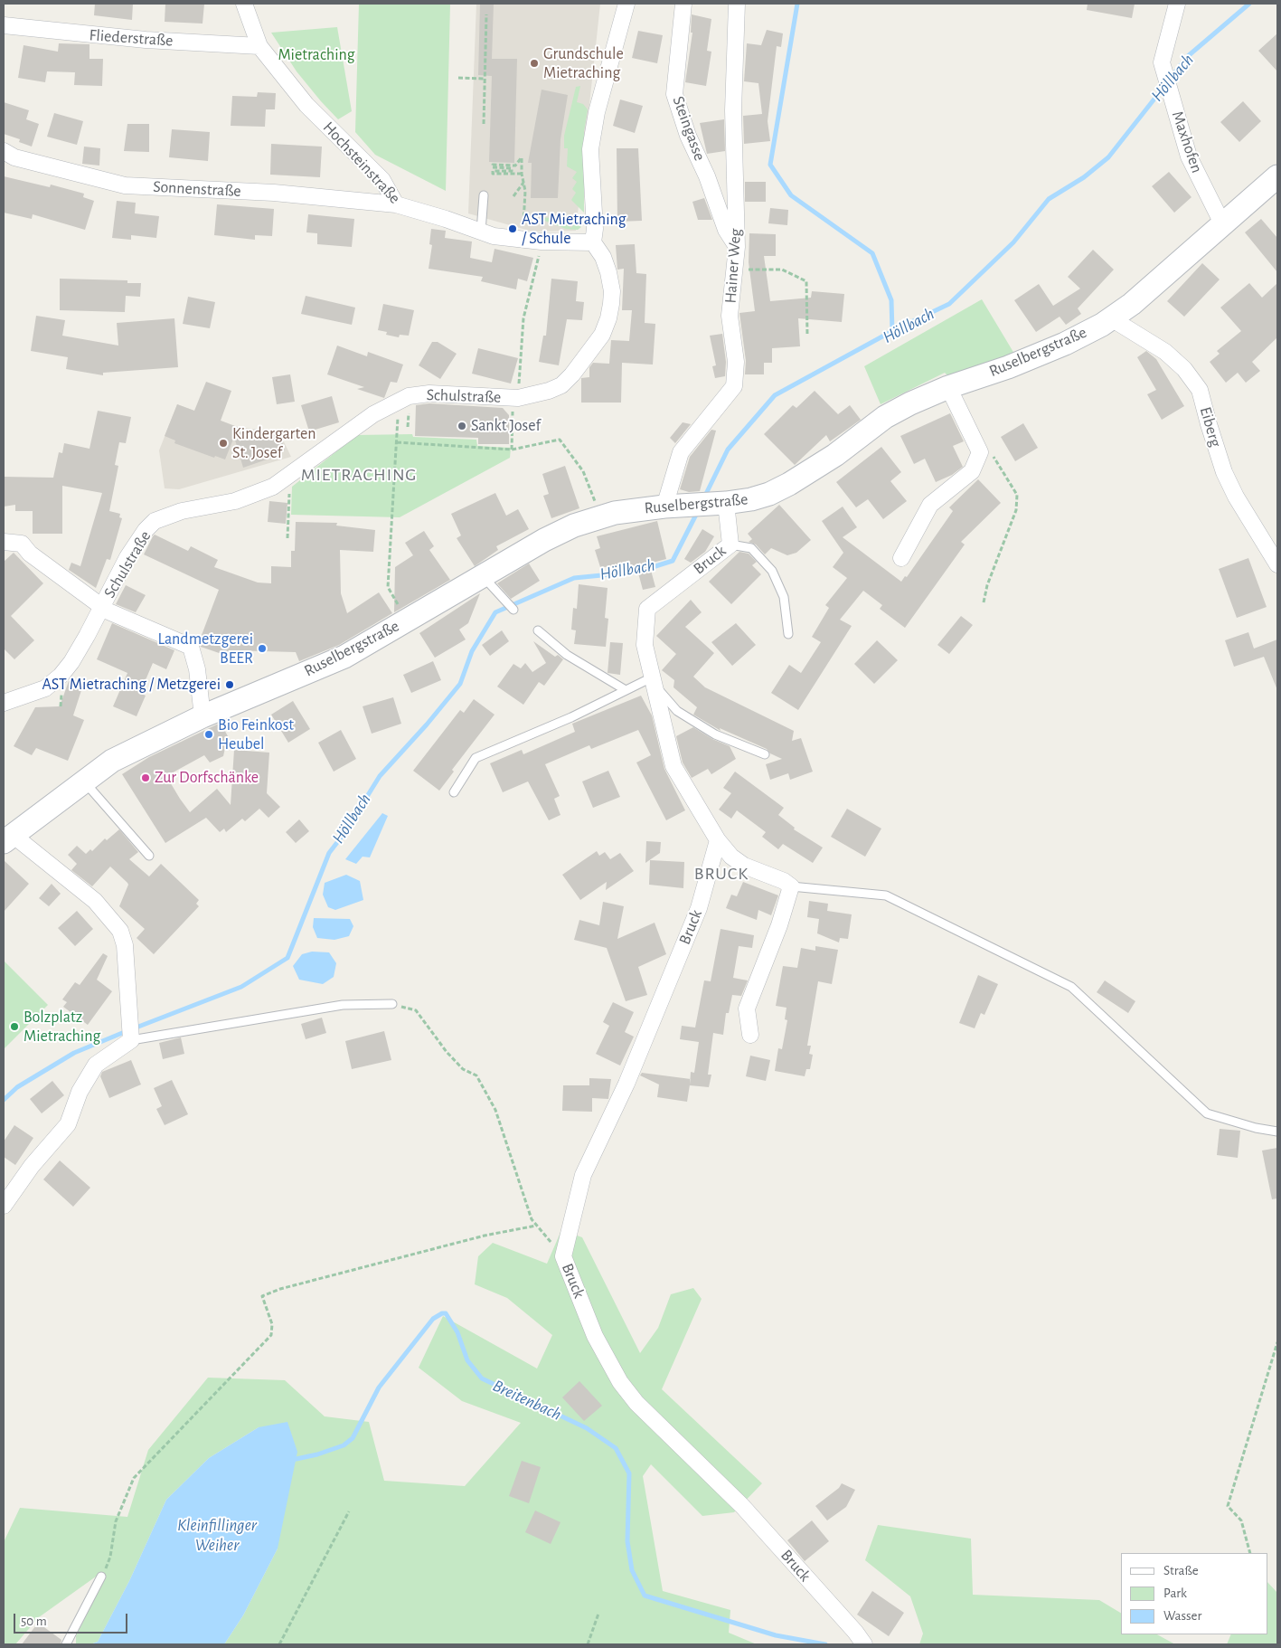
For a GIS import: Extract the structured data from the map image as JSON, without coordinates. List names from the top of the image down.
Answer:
{
  "streets": {
    "main road": ["Ruselbergstraße"],
    "street": [
      "Fliederstraße",
      "Steingasse",
      "Maxhofen",
      "Hochsteinstraße",
      "Sonnenstraße",
      "Hainer Weg",
      "Schulstraße",
      "Eiberg",
      "Bruck"
    ]
  },
  "crossings": [
    ["Fliederstraße", "Hochsteinstraße"],
    ["Steingasse", "Hainer Weg"],
    ["Maxhofen", "Ruselbergstraße"],
    ["Hochsteinstraße", "Sonnenstraße"],
    ["Hochsteinstraße", "Schulstraße"],
    ["Hainer Weg", "Ruselbergstraße"],
    ["Ruselbergstraße", "Eiberg"],
    ["Ruselbergstraße", "Bruck"]
  ],
  "districts": ["MIETRACHING", "BRUCK"],
  "water": ["Höllbach", "Breitenbach", "Kleinfillinger Weiher"],
  "parks": ["Mietraching"],
  "places": [
    "Grundschule Mietraching",
    "AST Mietraching / Schule",
    "Sankt Josef",
    "Kindergarten St. Josef",
    "Landmetzgerei BEER",
    "AST Mietraching / Metzgerei",
    "Bio Feinkost Heubel",
    "Zur Dorfschänke",
    "Bolzplatz Mietraching"
  ],
  "legend": ["Straße", "Park", "Wasser"],
  "scale_bar": "50 m"
}
